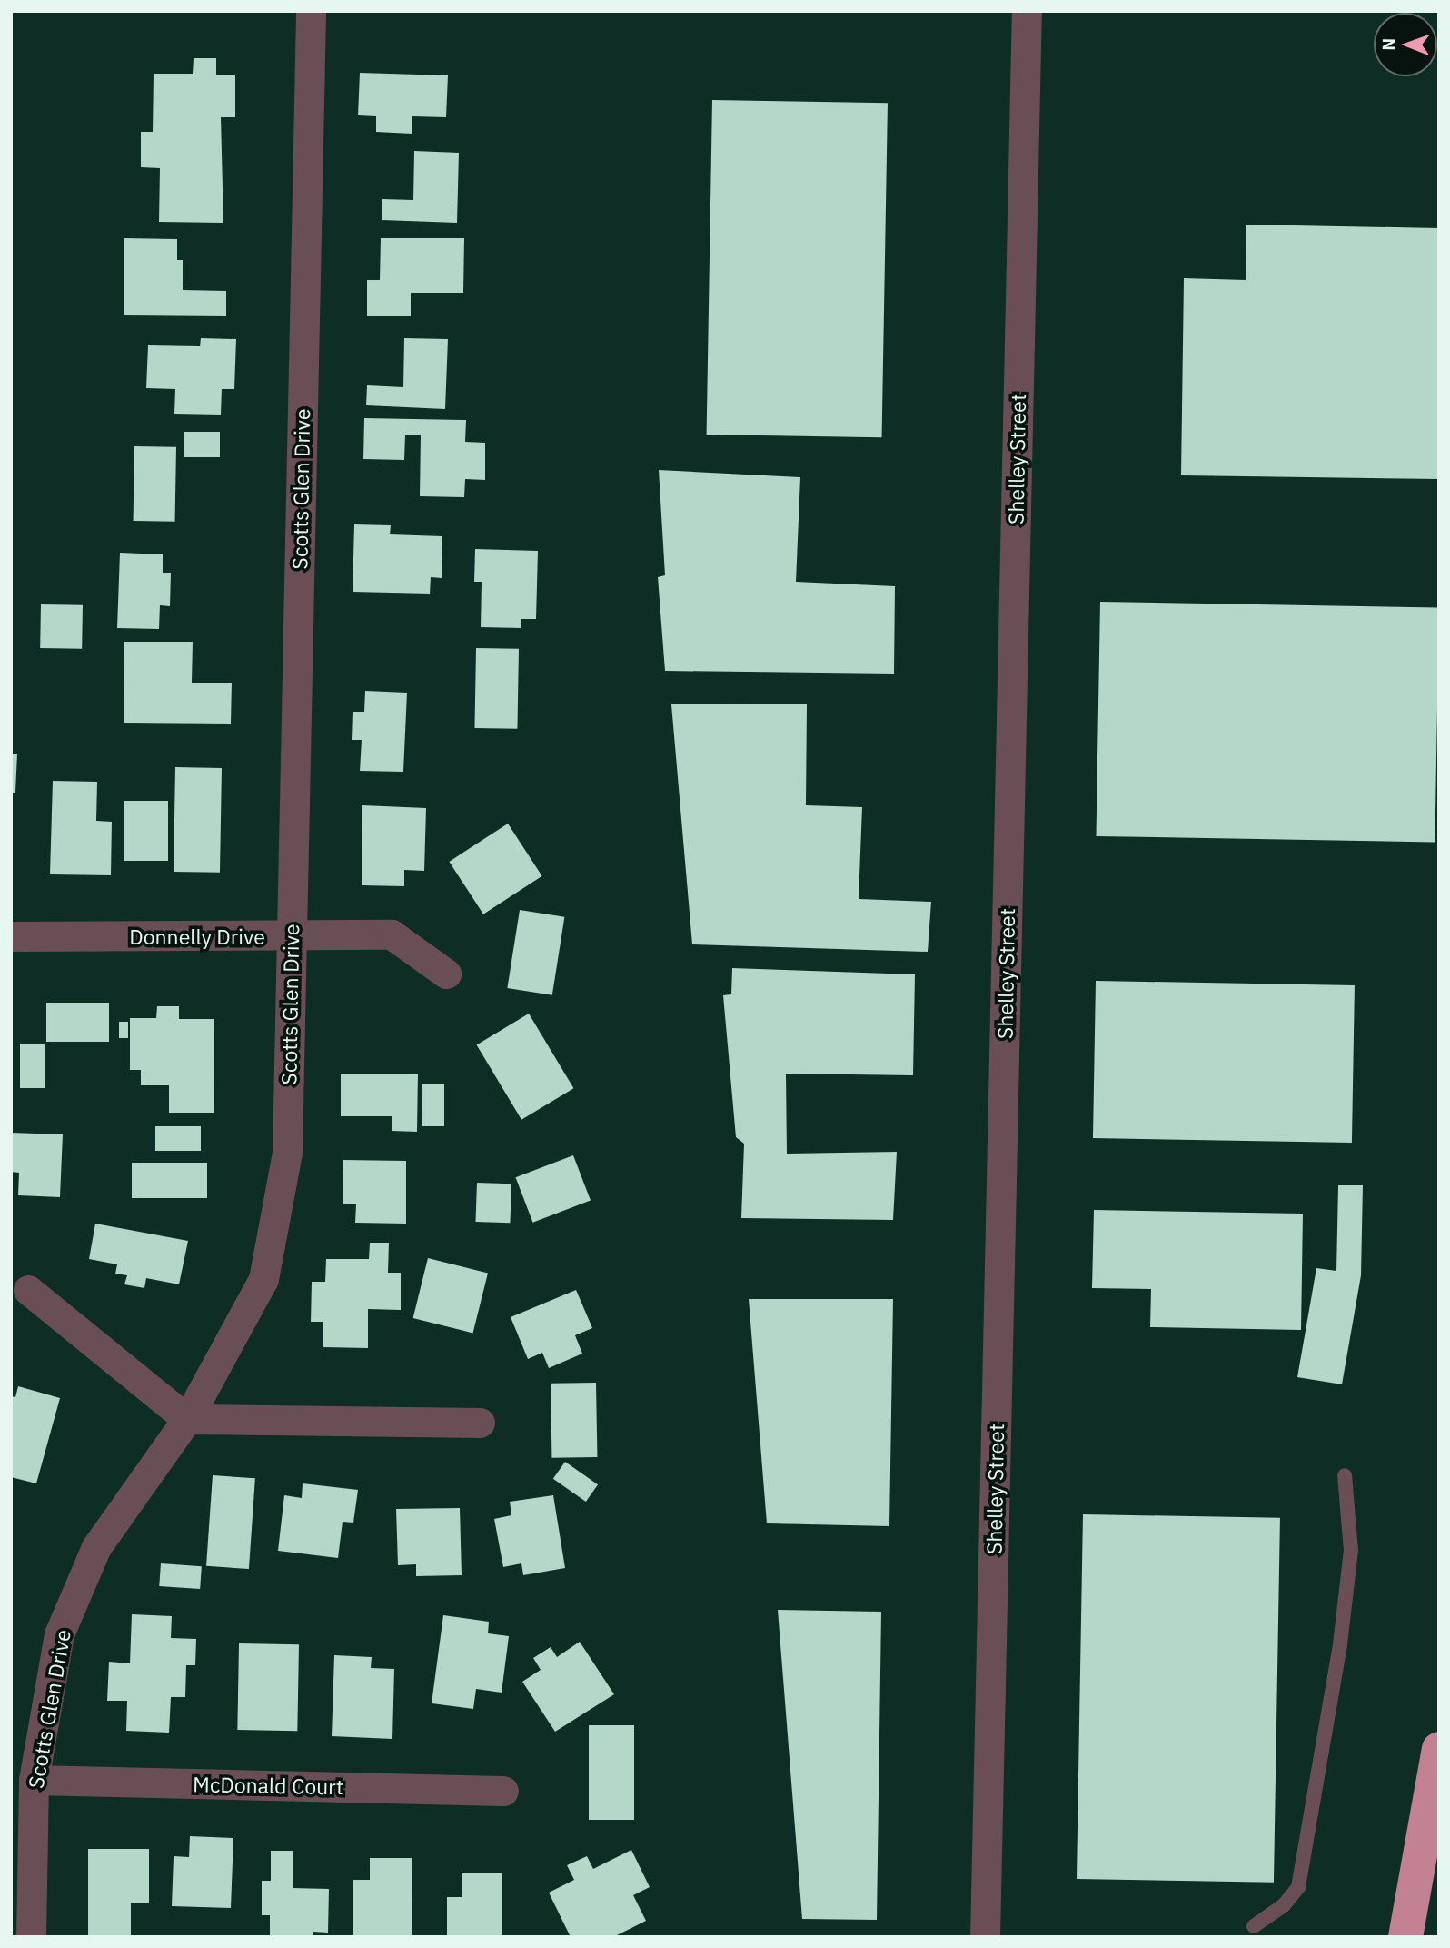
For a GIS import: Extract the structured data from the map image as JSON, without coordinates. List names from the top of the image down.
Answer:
{
  "streets": {
    "street": [
      "Shelley Street",
      "Scotts Glen Drive",
      "Donnelly Drive",
      "McDonald Court"
    ]
  },
  "crossings": [
    ["Scotts Glen Drive", "Donnelly Drive"],
    ["Scotts Glen Drive", "McDonald Court"]
  ],
  "north": "left"
}
